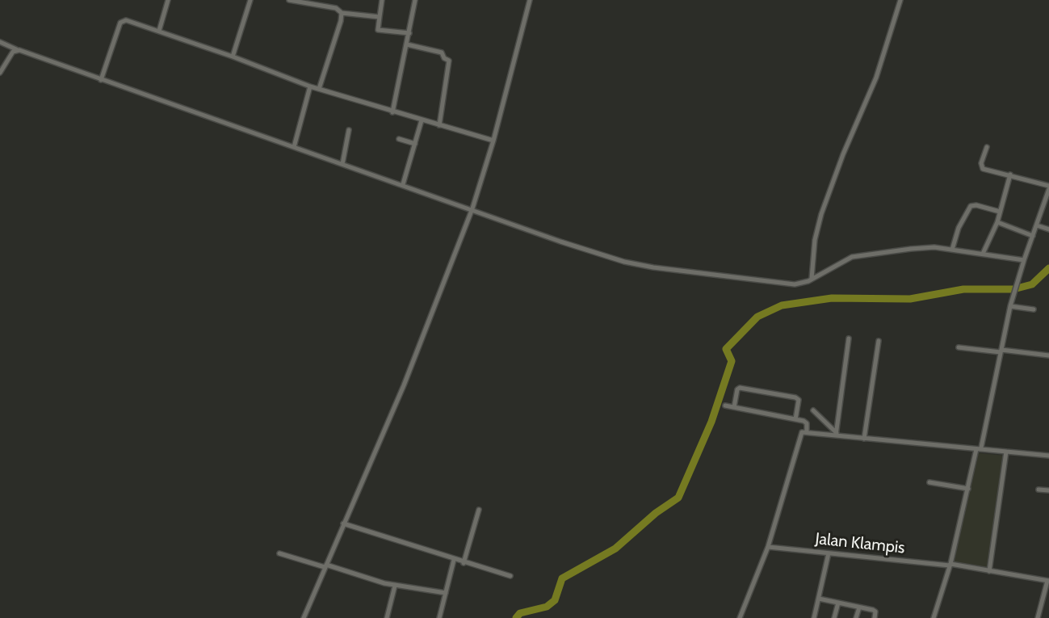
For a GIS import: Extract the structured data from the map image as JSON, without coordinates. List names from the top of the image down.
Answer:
{
  "streets": {
    "street": ["Jalan Klampis"]
  }
}
